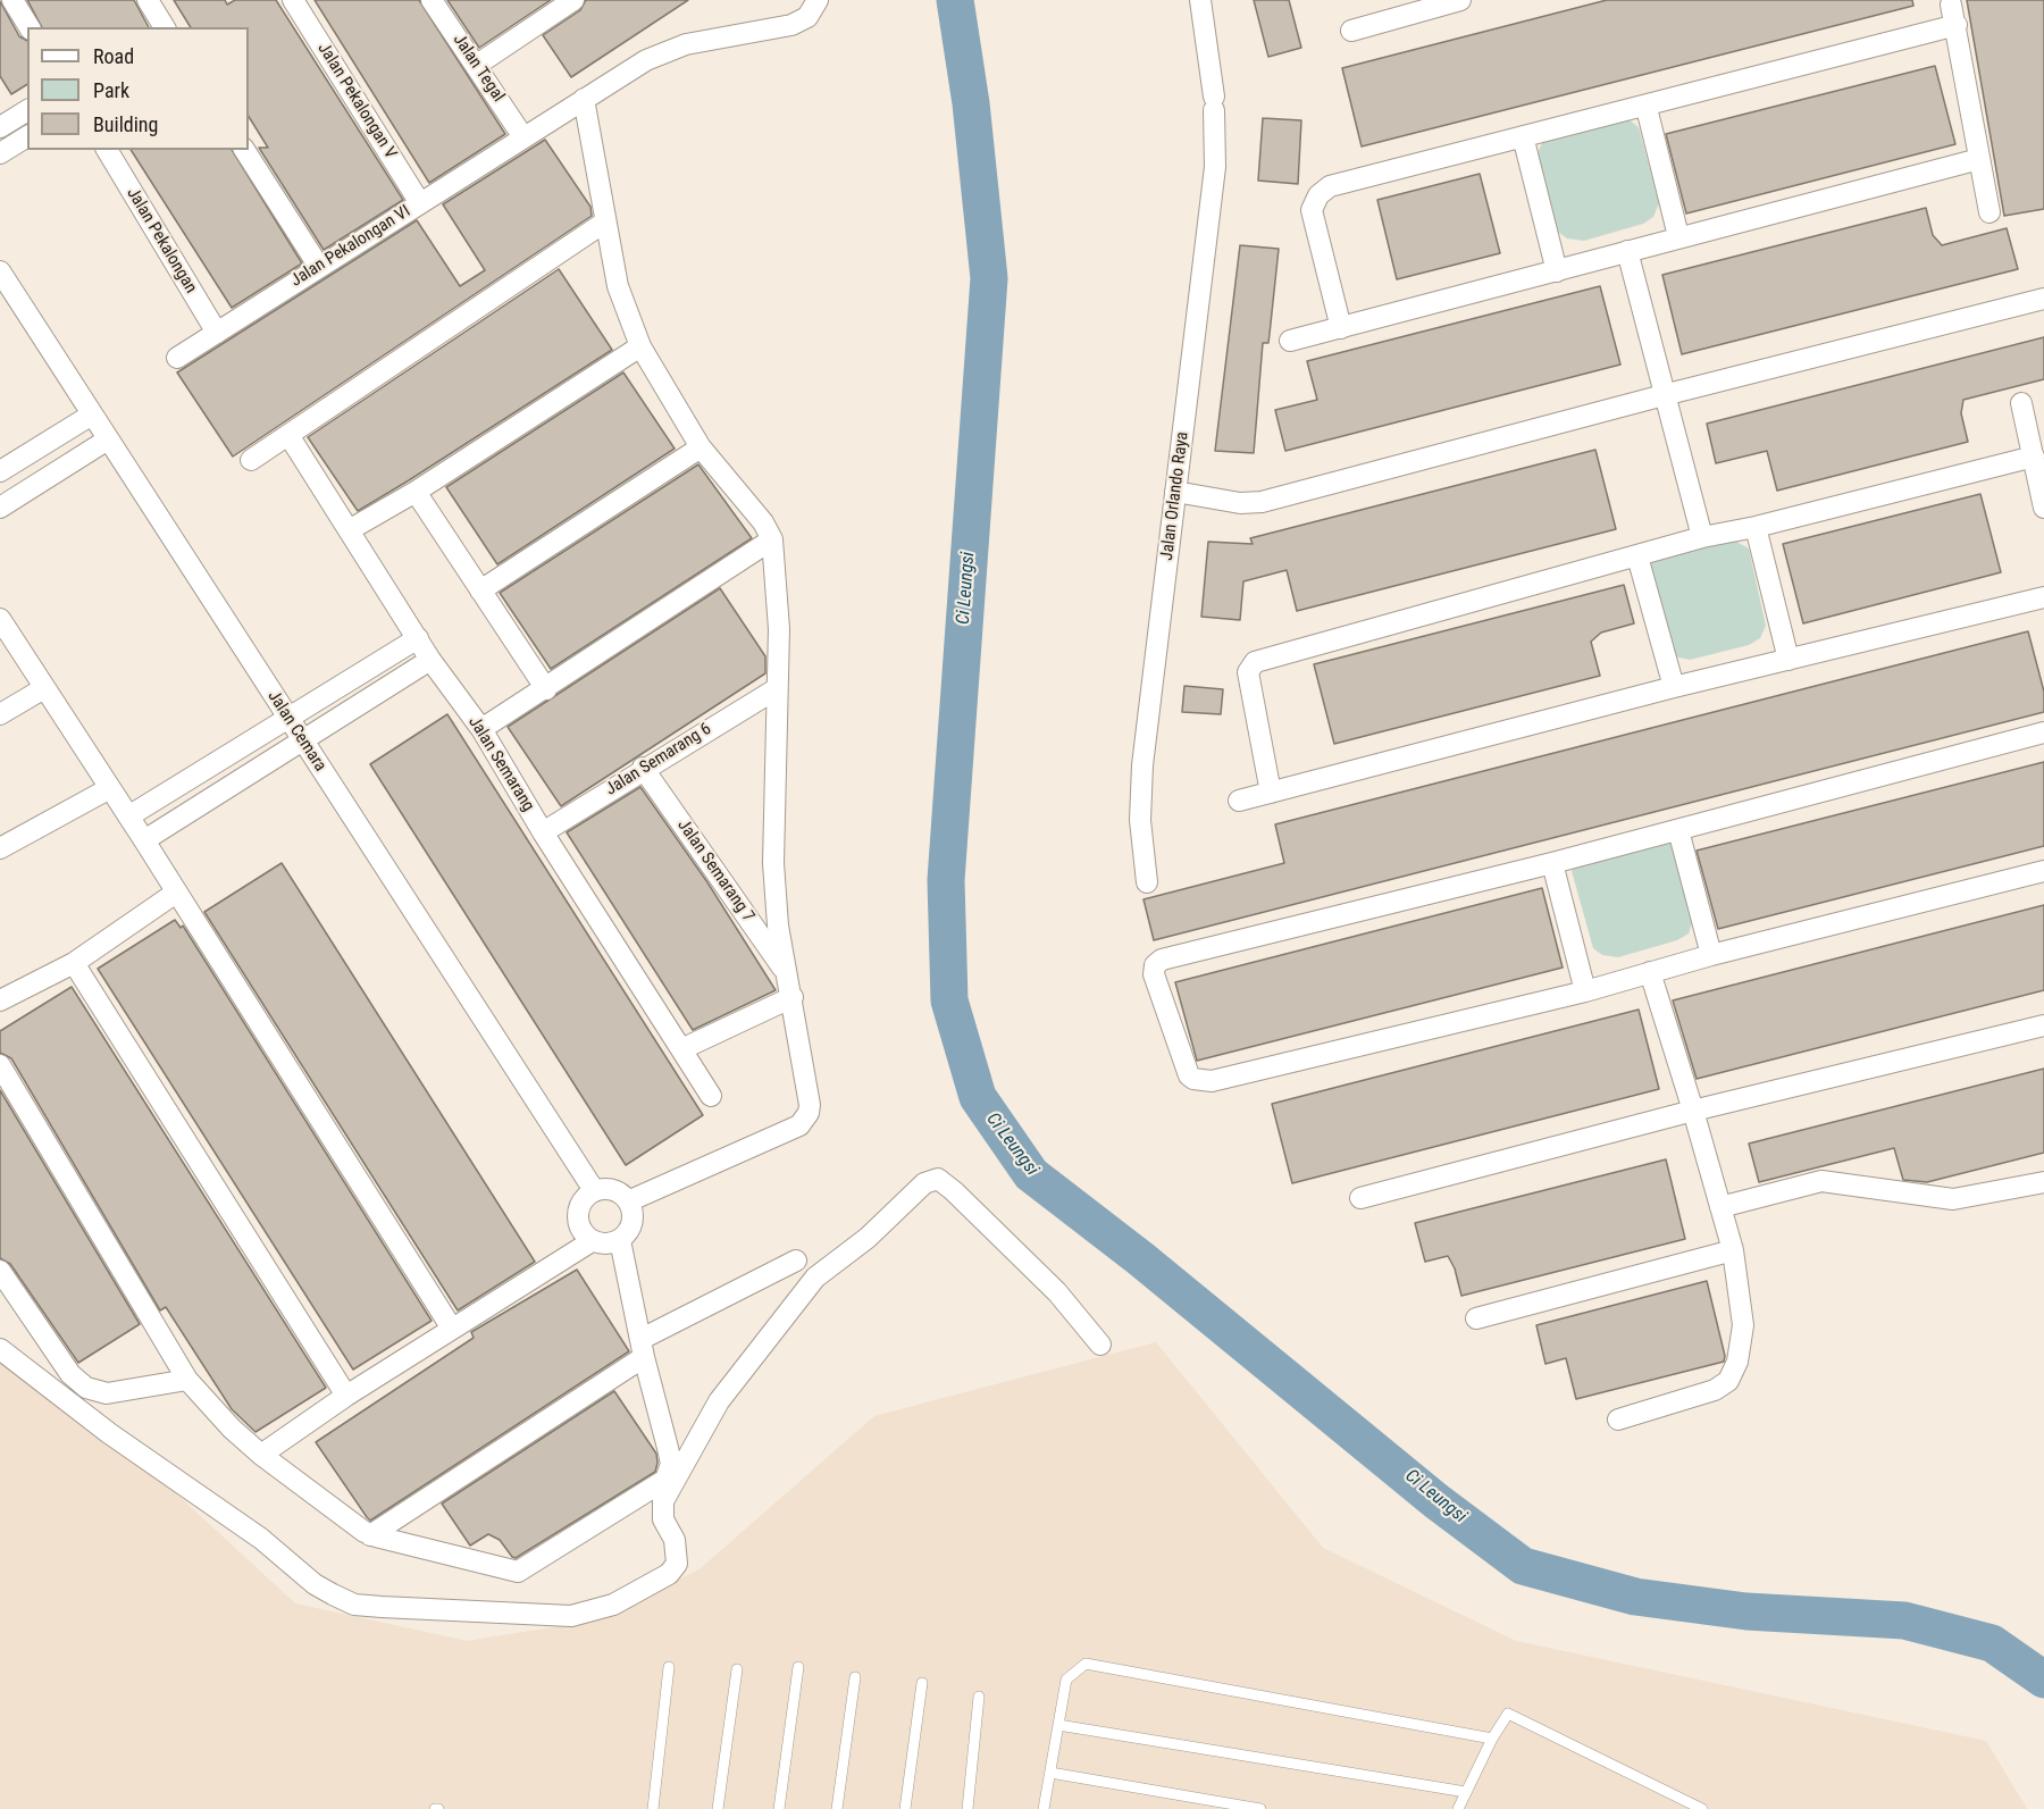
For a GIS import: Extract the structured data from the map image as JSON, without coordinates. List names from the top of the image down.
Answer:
{
  "streets": {
    "street": [
      "Jalan Tegal",
      "Jalan Pekalongan V",
      "Jalan Pekalongan",
      "Jalan Pekalongan VI",
      "Jalan Orlando Raya",
      "Jalan Cemara",
      "Jalan Semarang 6",
      "Jalan Semarang",
      "Jalan Semarang 7"
    ]
  },
  "crossings": [
    ["Jalan Tegal", "Jalan Pekalongan VI"],
    ["Jalan Pekalongan V", "Jalan Pekalongan VI"],
    ["Jalan Pekalongan", "Jalan Pekalongan VI"],
    ["Jalan Semarang 6", "Jalan Semarang"],
    ["Jalan Semarang 6", "Jalan Semarang 7"]
  ],
  "water": ["Ci Leungsi"],
  "legend": ["Road", "Park", "Building"]
}
